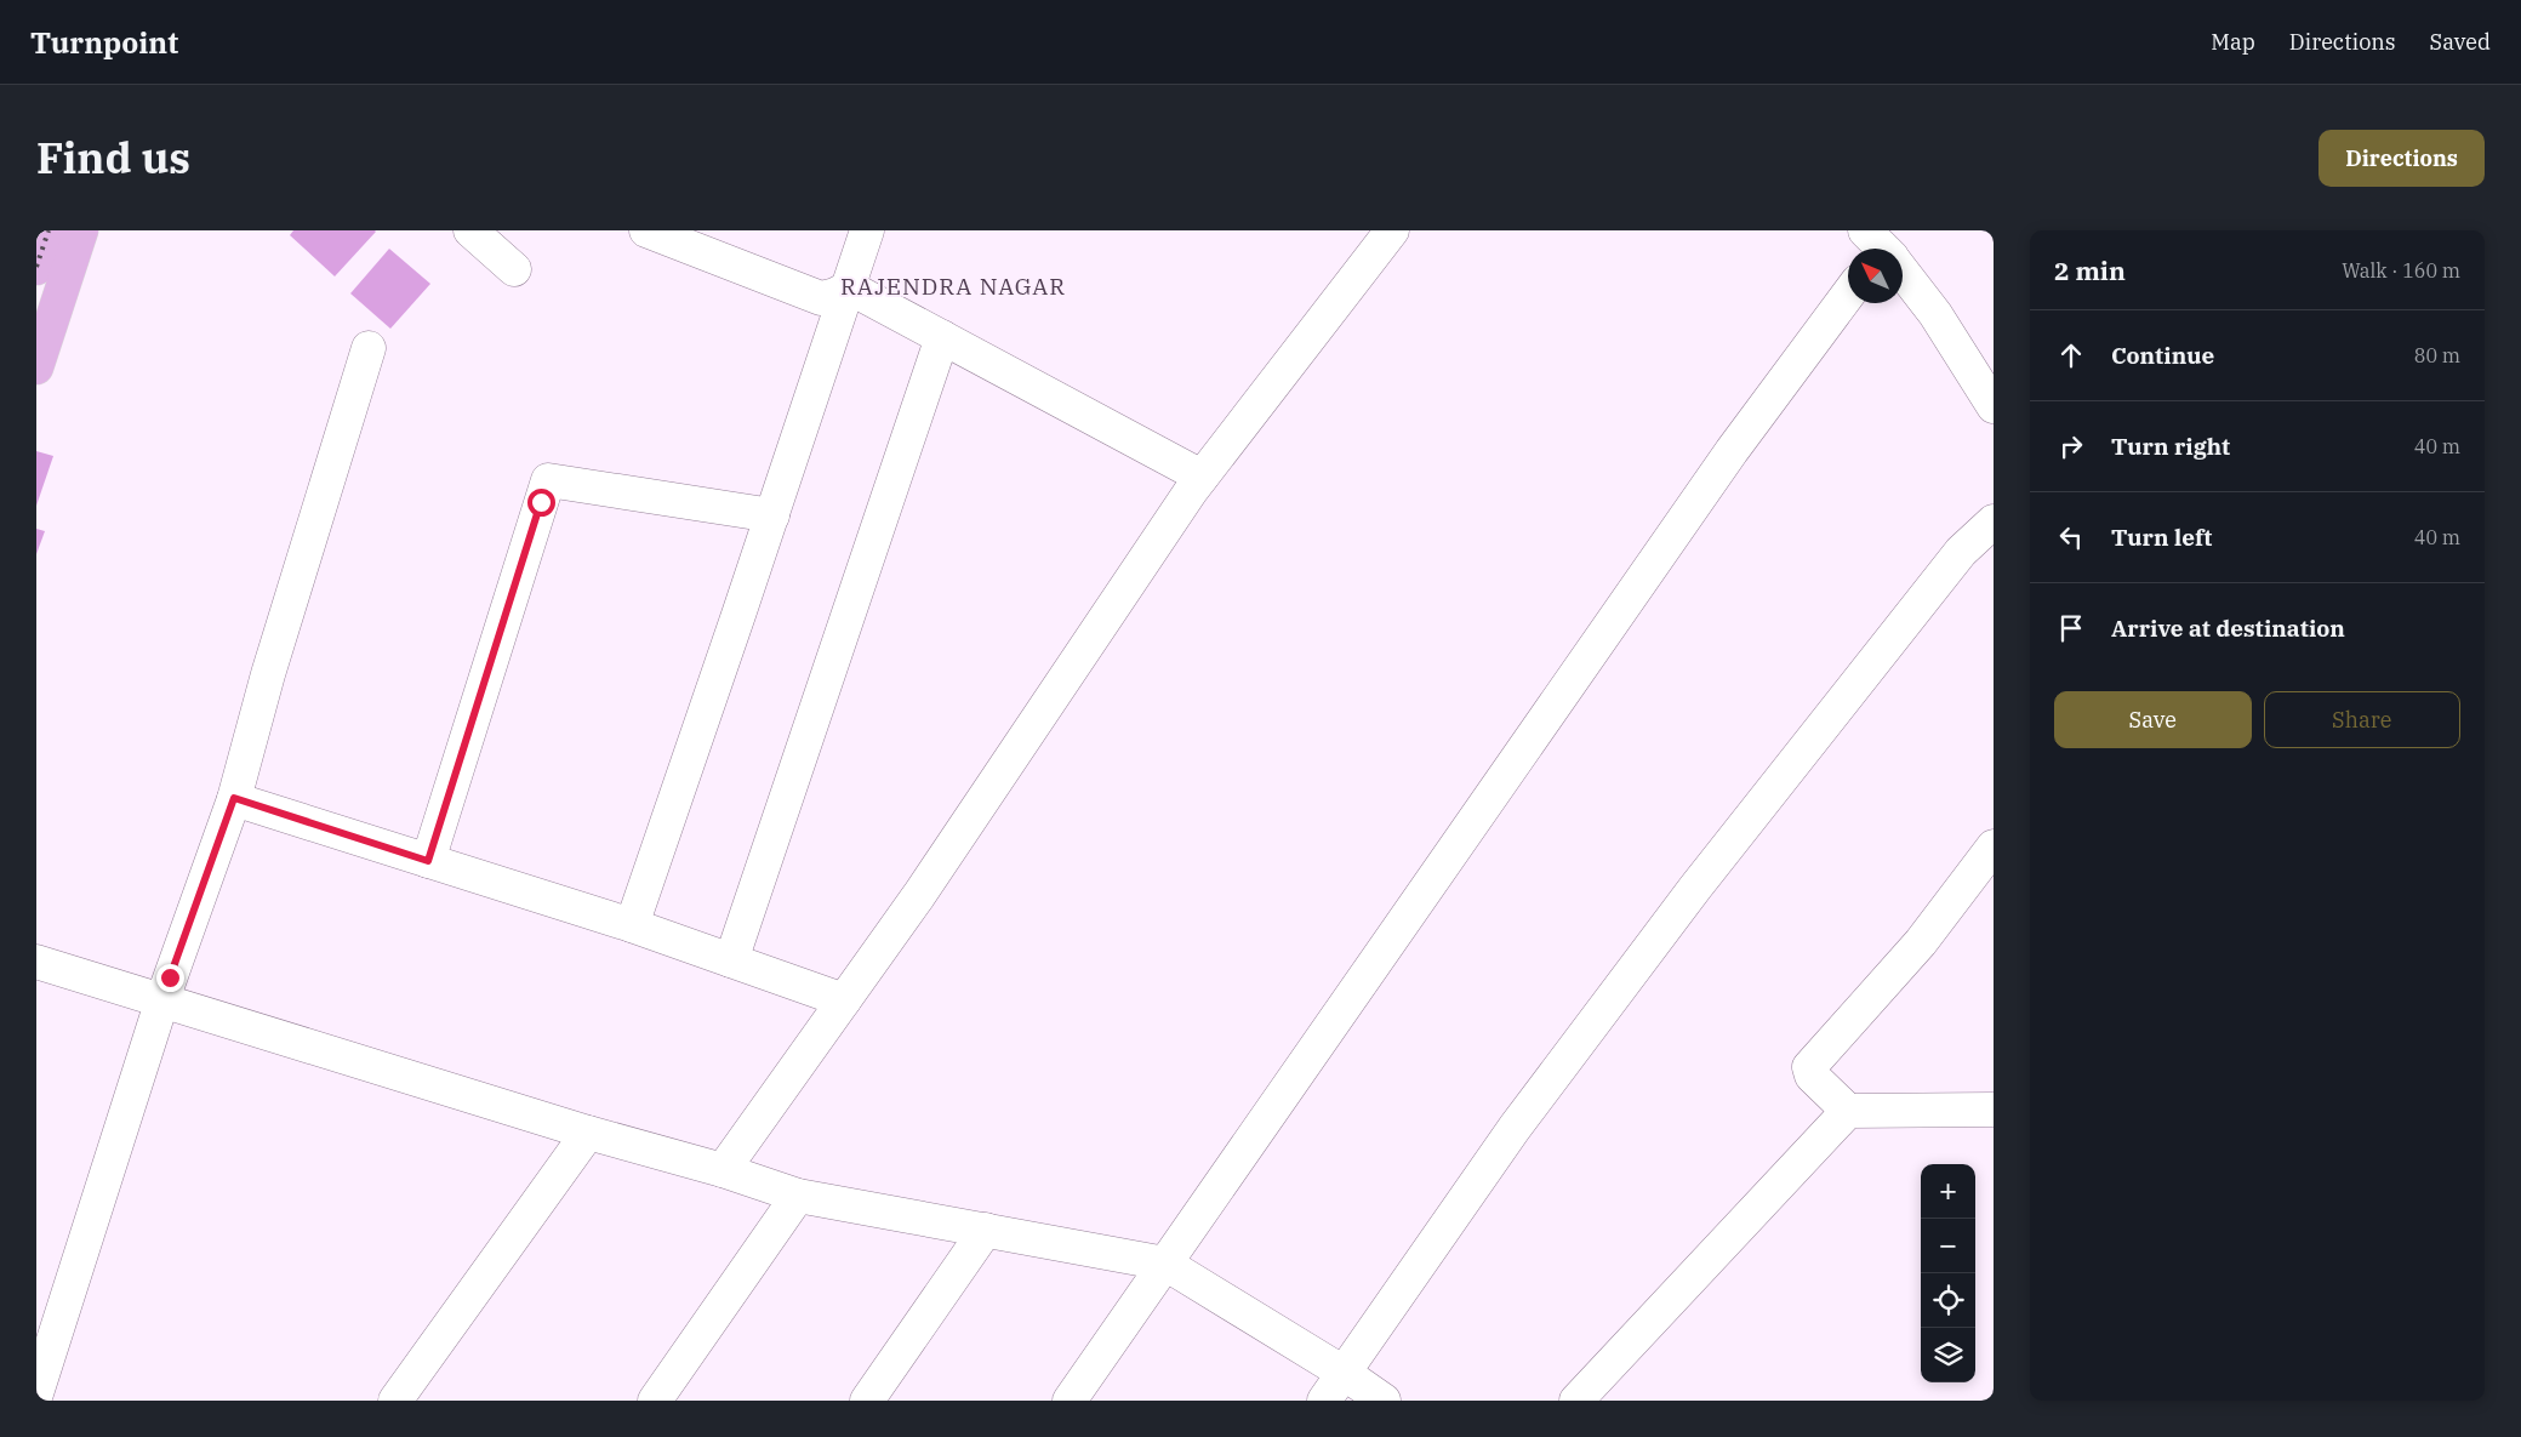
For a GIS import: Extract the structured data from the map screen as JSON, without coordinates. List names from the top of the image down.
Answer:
{
  "districts": ["RAJENDRA NAGAR"],
  "north": "top left",
  "page": {
    "header": "Turnpoint",
    "nav": ["Map", "Directions", "Saved"],
    "title": "Find us",
    "buttons": [
      "Directions",
      ["Save", "Share"]
    ],
    "heading": ["2 min", "Walk · 160 m"],
    "list": [
      ["Continue", "80 m"],
      ["Turn right", "40 m"],
      ["Turn left", "40 m"],
      "Arrive at destination"
    ],
    "map_buttons": ["+", "−"]
  }
}
